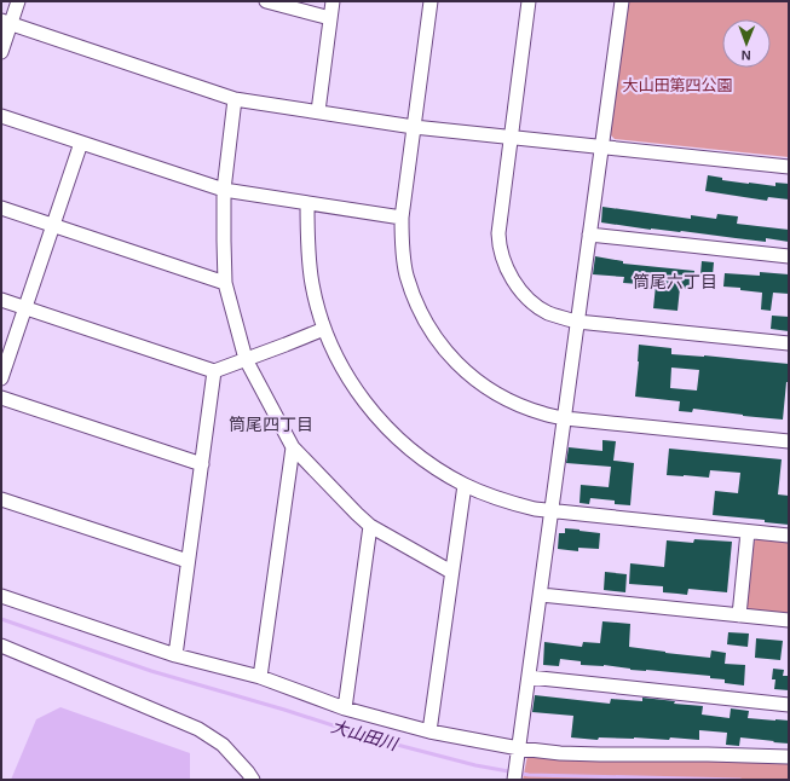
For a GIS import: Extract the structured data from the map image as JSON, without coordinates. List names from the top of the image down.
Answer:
{
  "districts": ["筒尾六丁目", "筒尾四丁目"],
  "water": ["大山田川"],
  "parks": ["大山田第四公園"],
  "north": "bottom"
}
